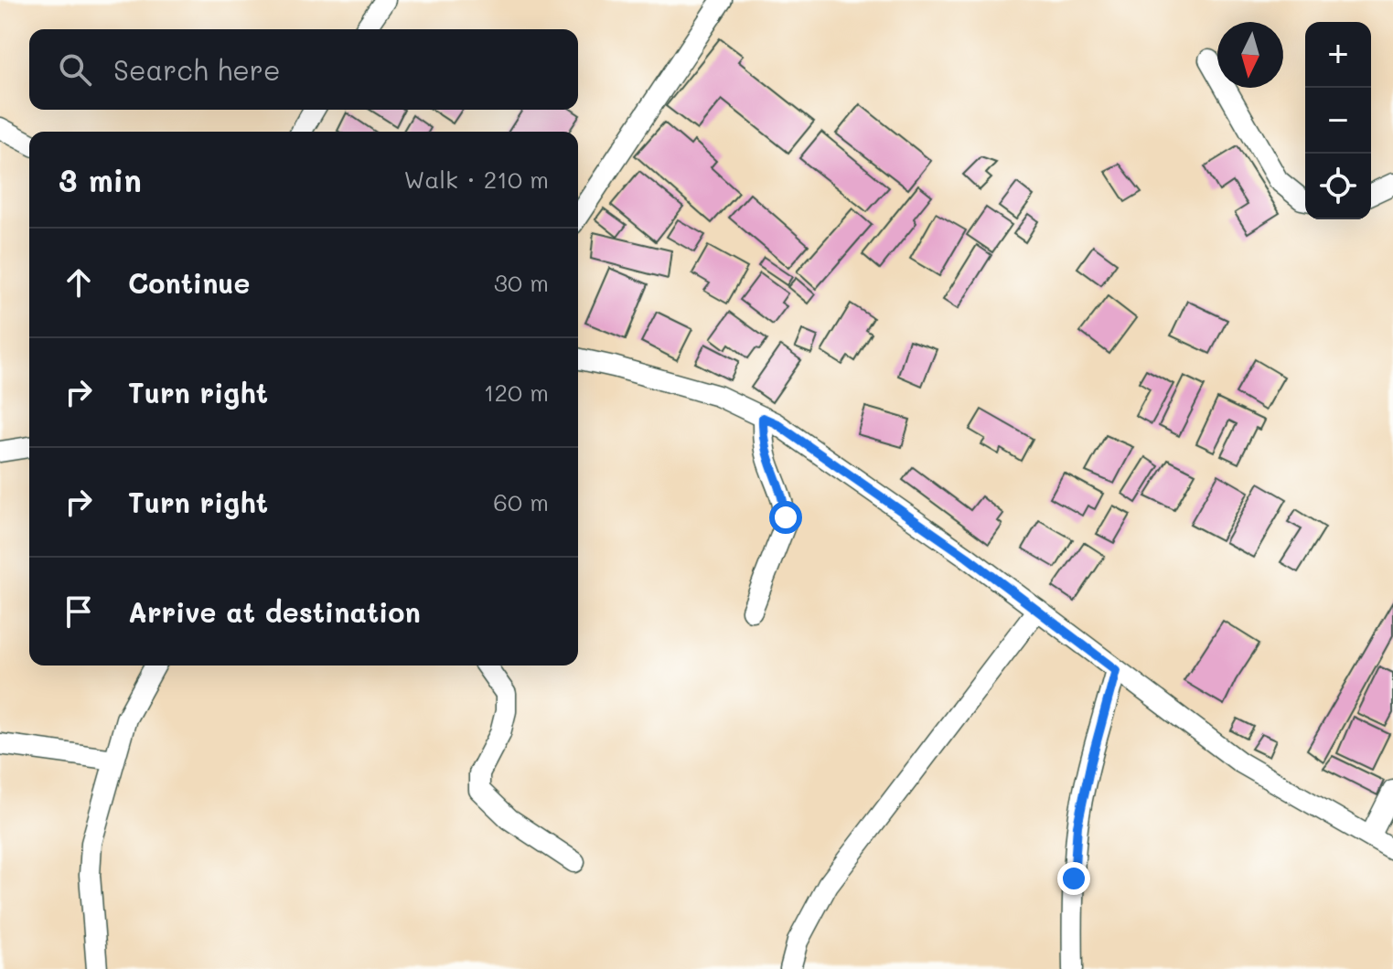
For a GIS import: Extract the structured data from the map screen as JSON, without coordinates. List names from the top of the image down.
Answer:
{
  "north": "bottom",
  "page": {
    "map_buttons": ["+", "−"],
    "search": "Search here",
    "heading": ["3 min", "Walk · 210 m"],
    "list": [
      ["Continue", "30 m"],
      ["Turn right", "120 m"],
      ["Turn right", "60 m"],
      "Arrive at destination"
    ]
  }
}
